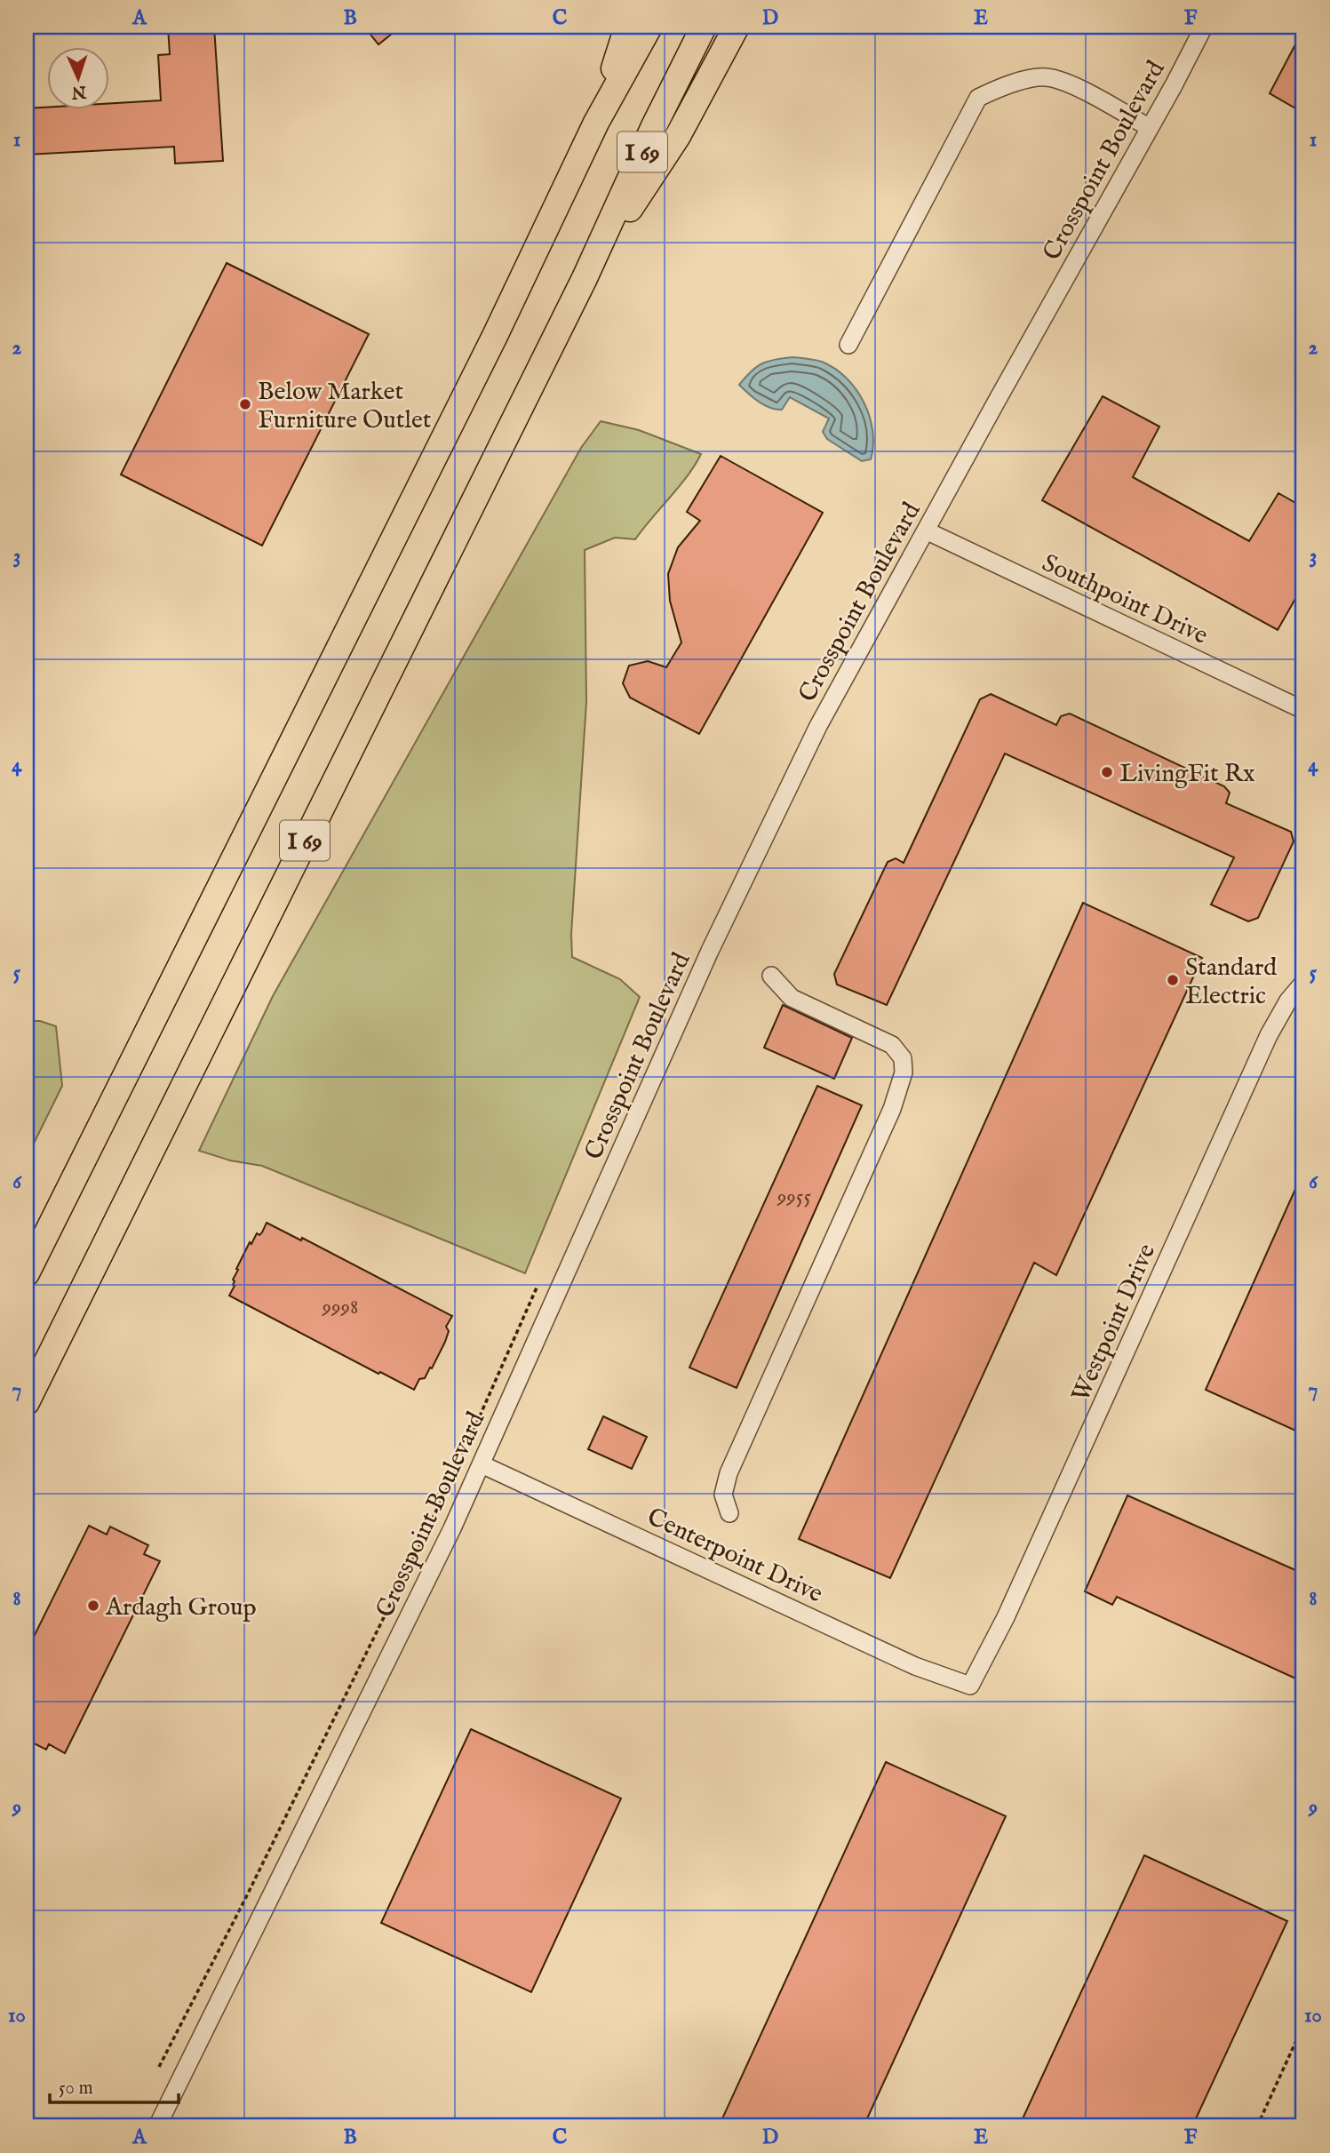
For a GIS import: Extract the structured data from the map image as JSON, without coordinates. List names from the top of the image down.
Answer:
{
  "streets": {
    "highway": ["I 69"],
    "street": [
      "Crosspoint Boulevard",
      "Southpoint Drive",
      "Westpoint Drive",
      "Centerpoint Drive"
    ]
  },
  "crossings": [
    ["Crosspoint Boulevard", "Southpoint Drive"],
    ["Crosspoint Boulevard", "Centerpoint Drive"],
    ["Westpoint Drive", "Centerpoint Drive"]
  ],
  "places": [
    "Below Market Furniture Outlet",
    "LivingFit Rx",
    "Standard Electric",
    "Ardagh Group"
  ],
  "house_numbers": ["9955", "9998"],
  "scale_bar": "50 m",
  "north": "bottom",
  "grid": {
    "columns": [
      "A",
      "B",
      "C",
      "D",
      "E",
      "F"
    ],
    "rows": [
      "1",
      "2",
      "3",
      "4",
      "5",
      "6",
      "7",
      "8",
      "9",
      "10"
    ]
  }
}
